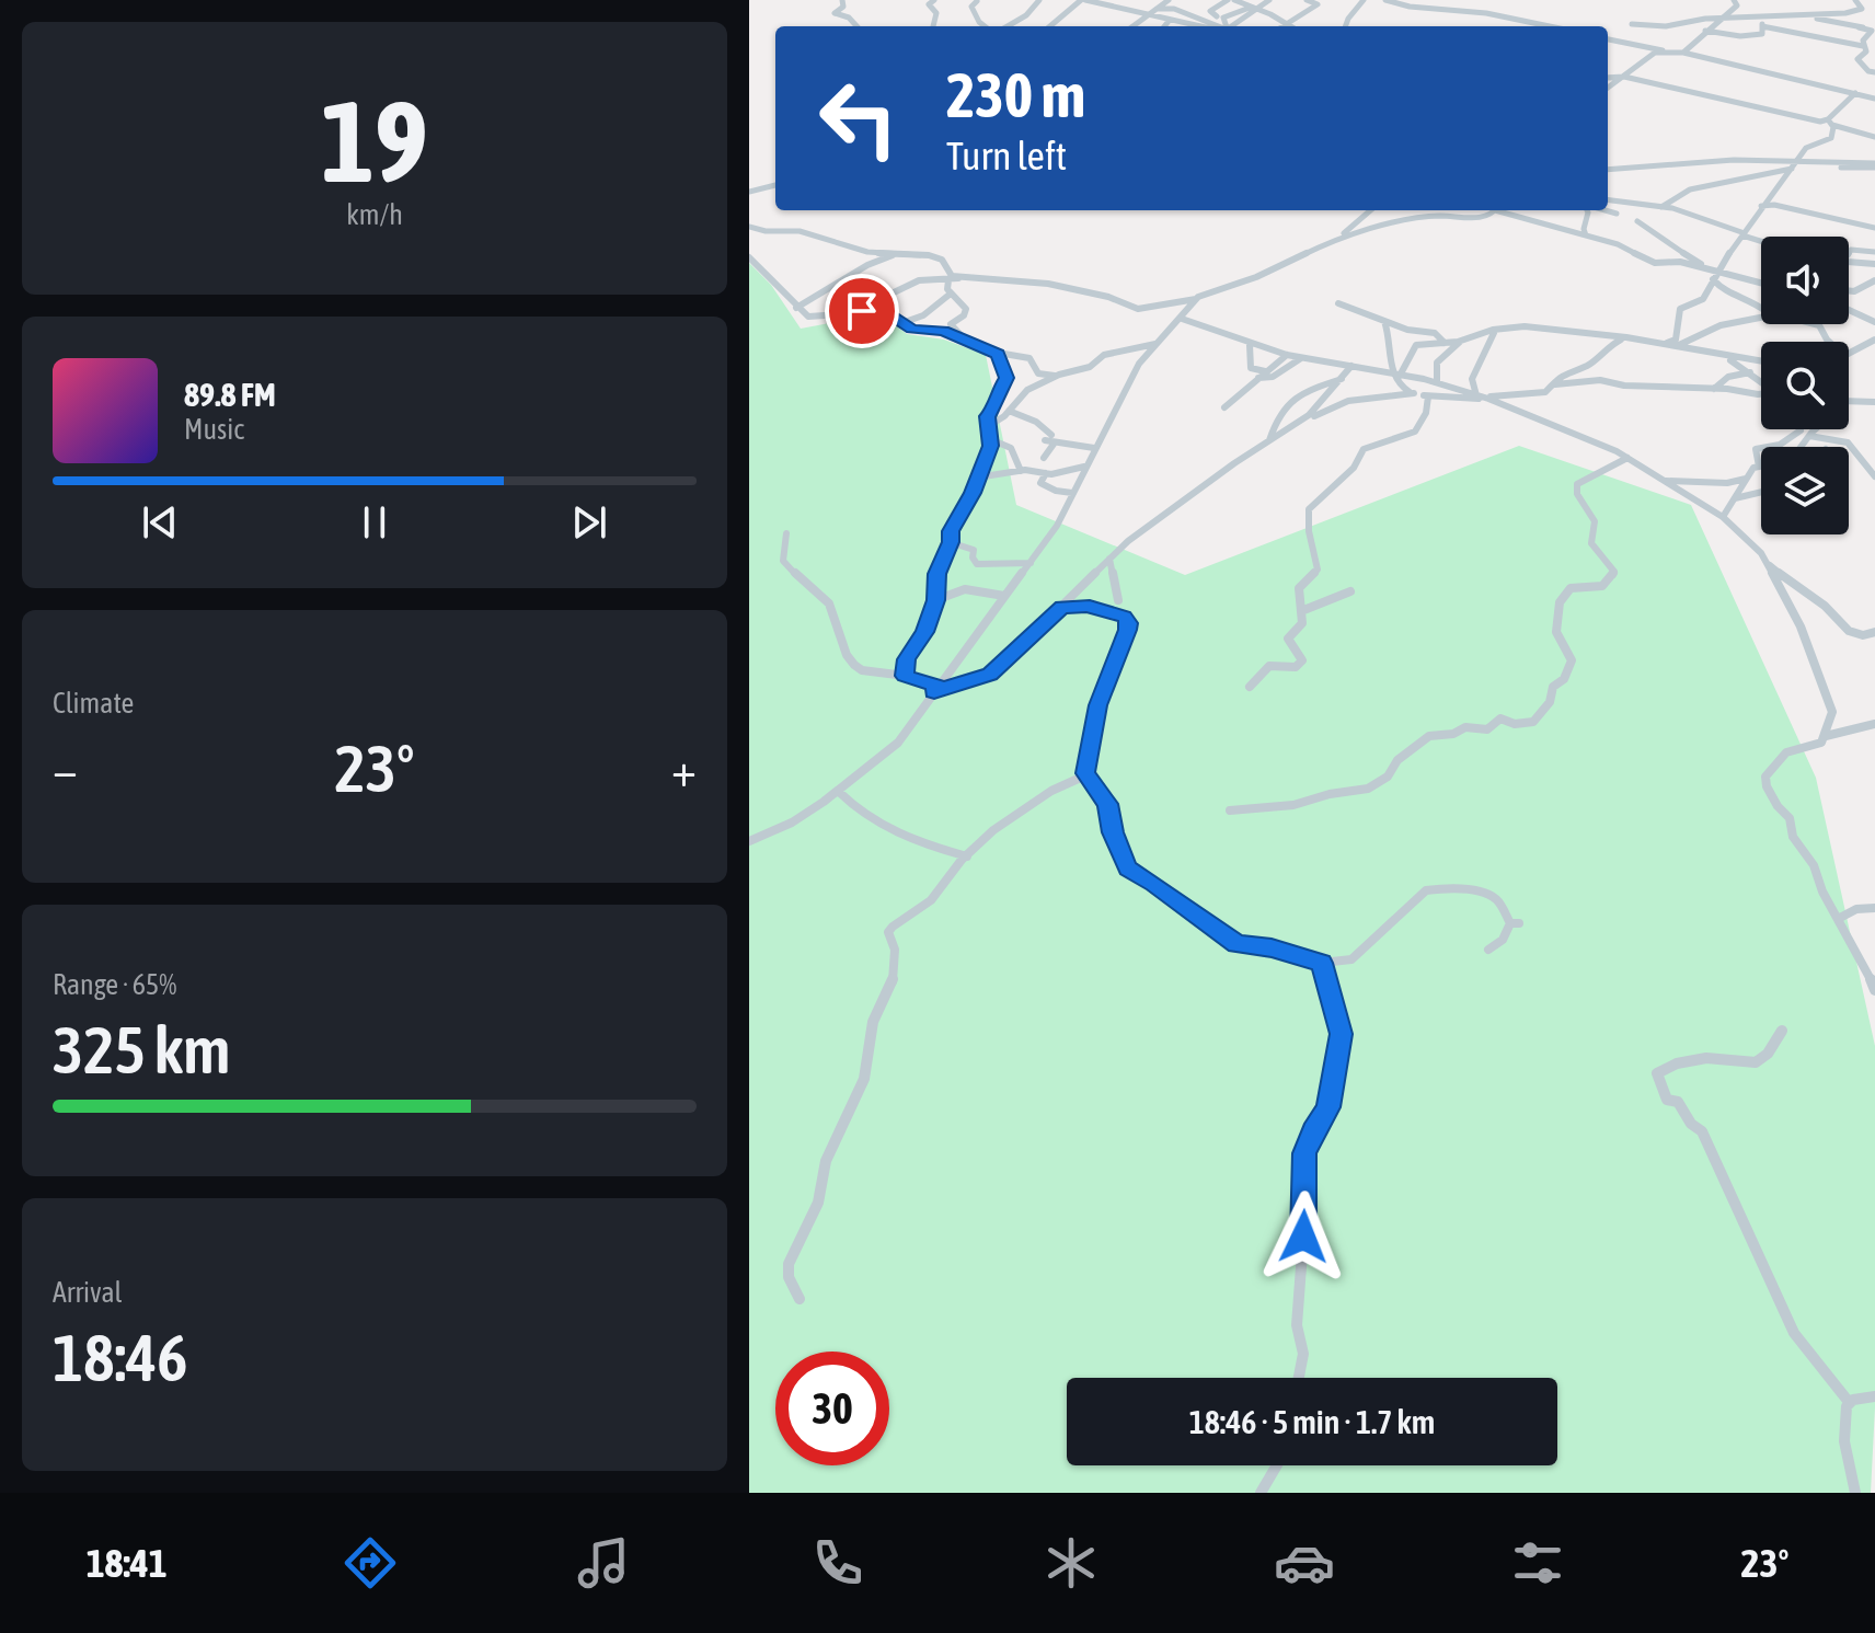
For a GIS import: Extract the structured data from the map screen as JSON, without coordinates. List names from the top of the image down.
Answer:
{
  "page": {
    "tile": [
      ["19", "km/h"],
      "Climate",
      ["Range · 65%", "325 km"],
      ["Arrival", "18:46"]
    ],
    "turn": ["230 m", "Turn left"],
    "song": ["89.8 FM", "Music"],
    "heat": ["−", "23°", "+"],
    "limit": "30",
    "trip": "18:46 · 5 min · 1.7 km",
    "tabs": ["18:41", "23°"]
  }
}
